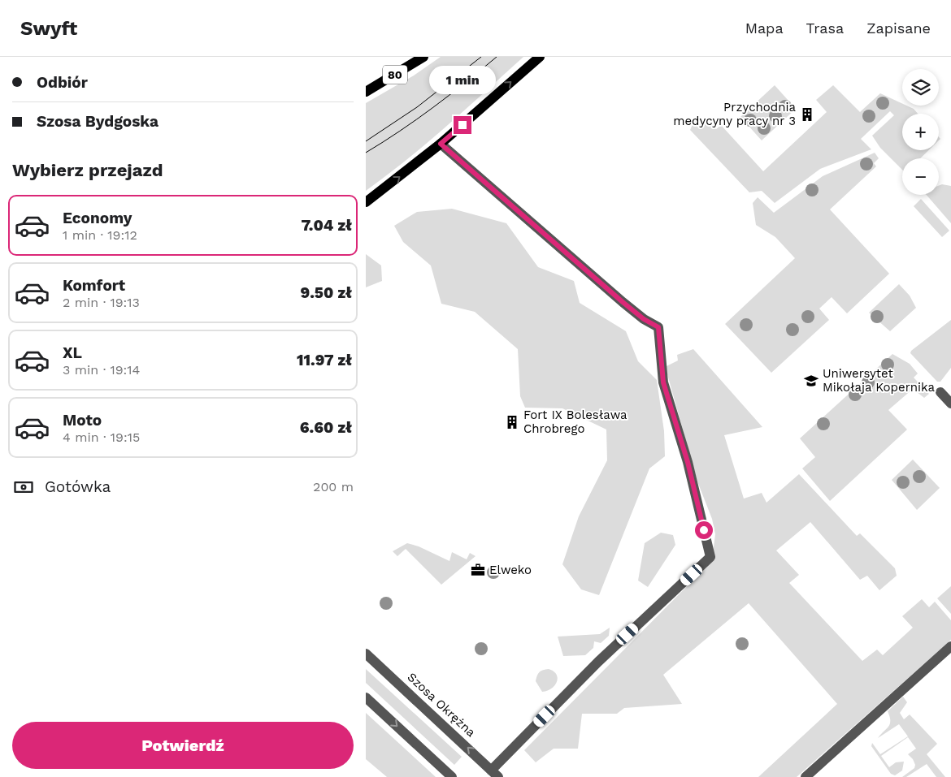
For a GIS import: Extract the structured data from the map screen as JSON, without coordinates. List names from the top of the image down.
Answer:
{
  "streets": {
    "main road": ["80"],
    "street": ["Szosa Okrężna"]
  },
  "places": {
    "building": ["Przychodnia medycyny pracy nr 3", "Fort IX Bolesława Chrobrego"],
    "school or university": ["Uniwersytet Mikołaja Kopernika"],
    "office": ["Elweko"]
  },
  "page": {
    "header": "Swyft",
    "nav": ["Mapa", "Trasa", "Zapisane"],
    "banner": ["Odbiór", "Szosa Bydgoska"],
    "bubble": "1 min",
    "map_buttons": ["+", "−"],
    "heading": "Wybierz przejazd",
    "list": [
      {
        "name": "Economy",
        "note": "1 min · 19:12",
        "value": "7.04 zł"
      },
      {
        "name": "Komfort",
        "note": "2 min · 19:13",
        "value": "9.50 zł"
      },
      {
        "name": "XL",
        "note": "3 min · 19:14",
        "value": "11.97 zł"
      },
      {
        "name": "Moto",
        "note": "4 min · 19:15",
        "value": "6.60 zł"
      }
    ],
    "pay": ["Gotówka", "200 m"],
    "buttons": "Potwierdź"
  }
}
